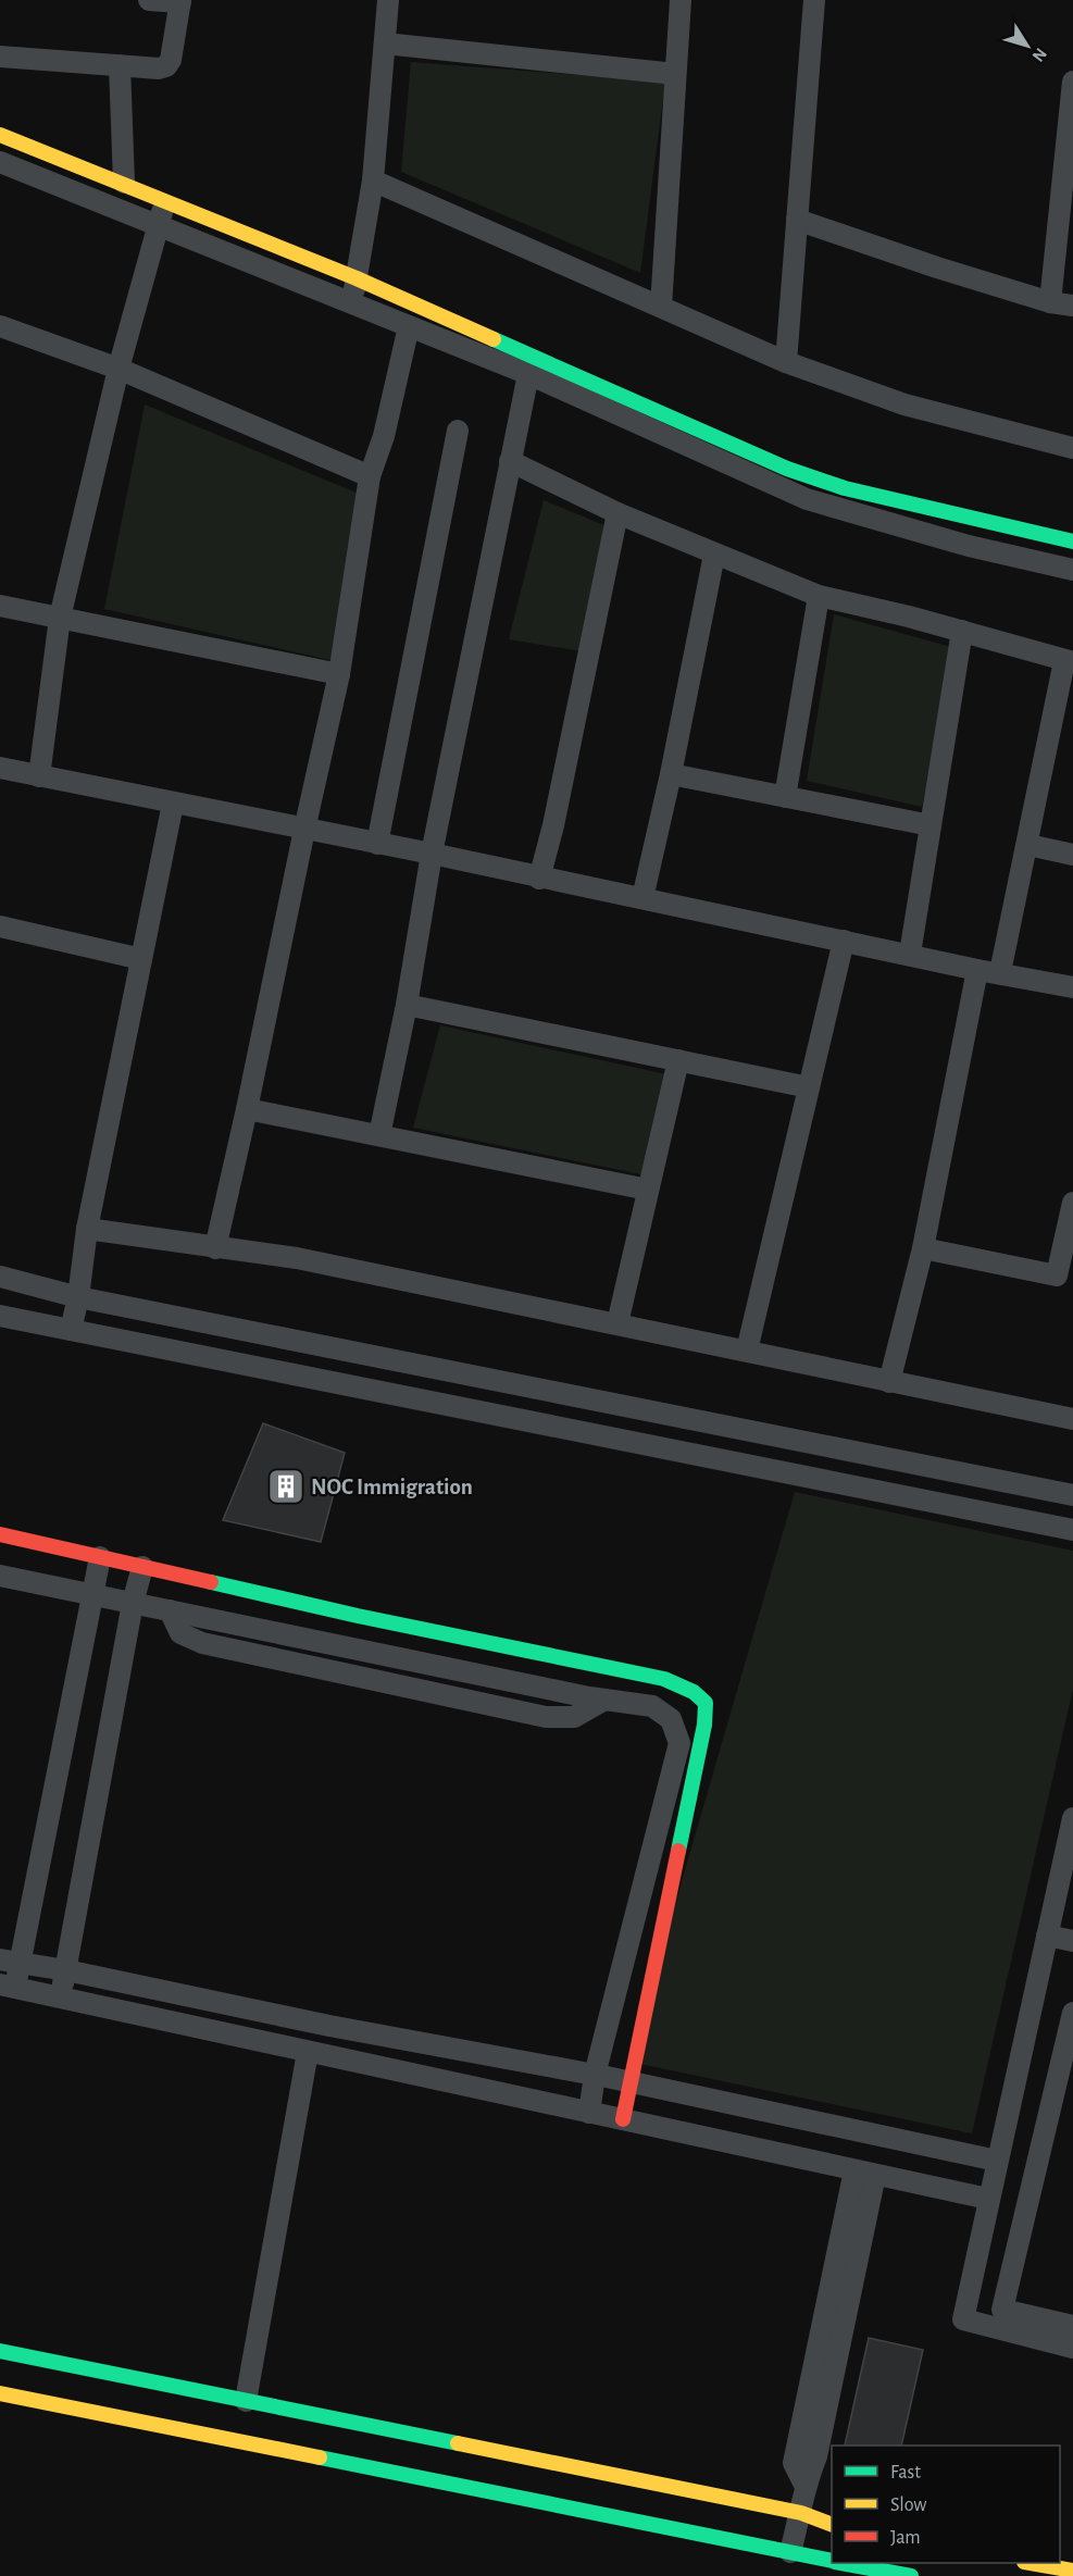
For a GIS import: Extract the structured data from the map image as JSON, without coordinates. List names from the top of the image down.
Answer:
{
  "places": {
    "building": ["NOC Immigration"]
  },
  "legend": ["Fast", "Slow", "Jam"],
  "north": "bottom right"
}
